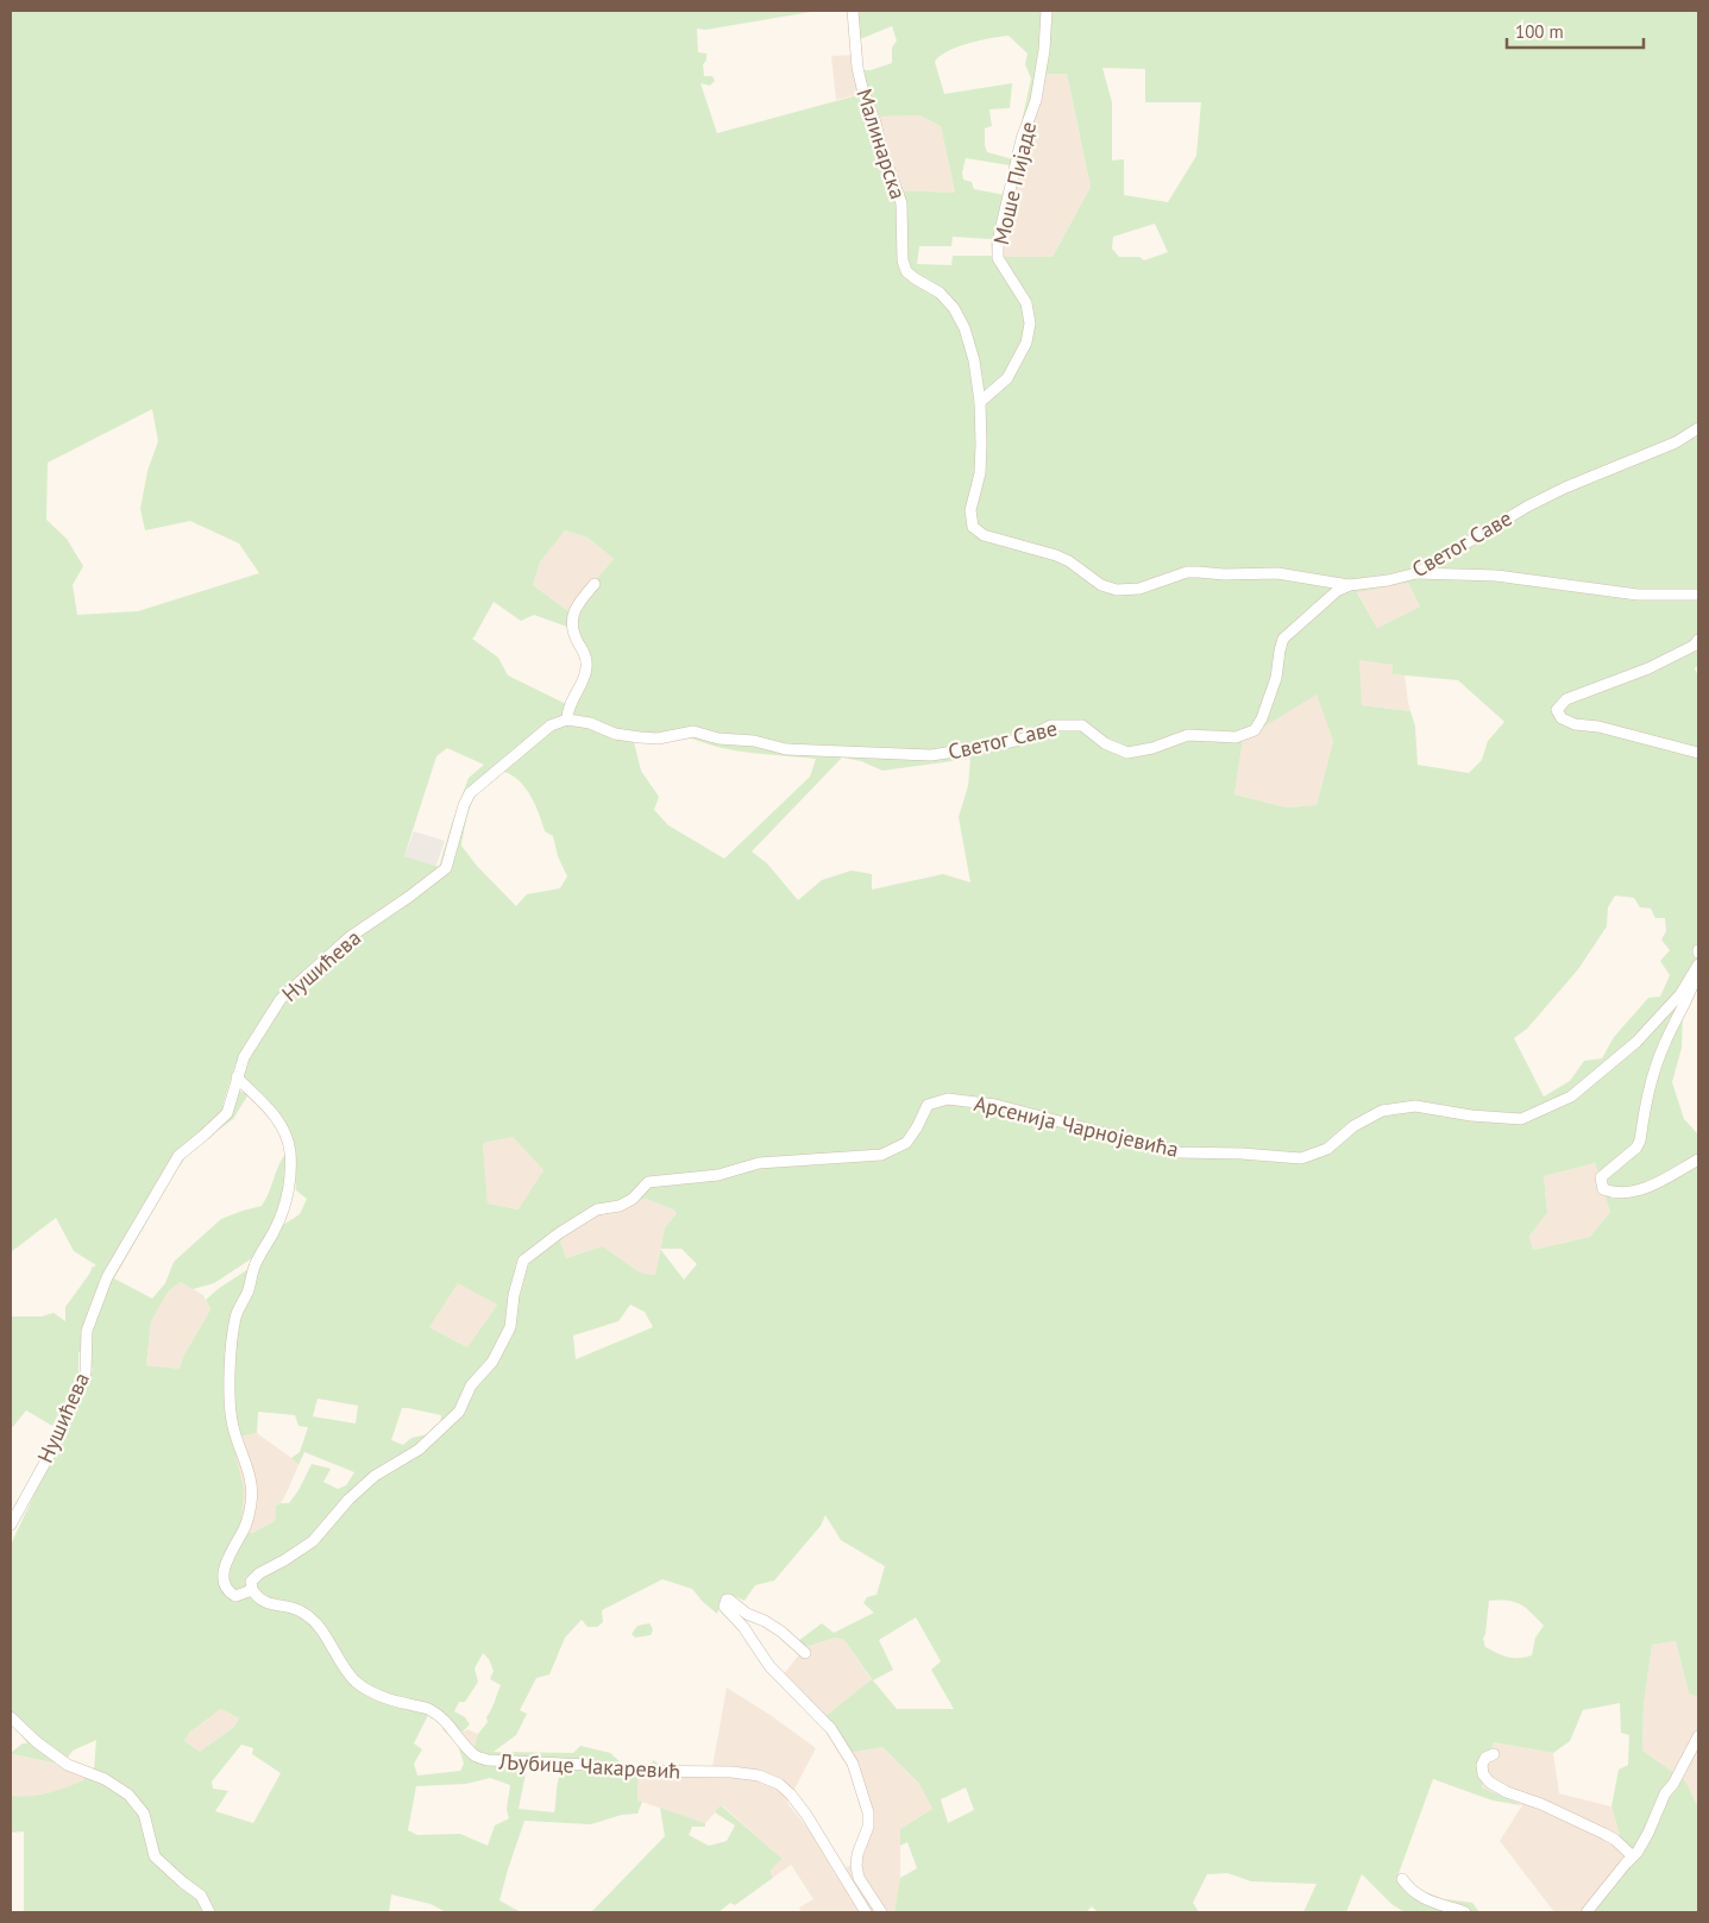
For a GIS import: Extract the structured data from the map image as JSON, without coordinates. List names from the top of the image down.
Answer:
{
  "streets": {
    "street": [
      "Малинарска",
      "Моше Пијаде",
      "Светог Саве",
      "Нушићева",
      "Арсенија Чарнојевића",
      "Љубице Чакаревић"
    ]
  },
  "crossings": [
    ["Малинарска", "Моше Пијаде"],
    ["Малинарска", "Светог Саве"],
    ["Светог Саве", "Нушићева"],
    ["Нушићева", "Љубице Чакаревић"],
    ["Арсенија Чарнојевића", "Љубице Чакаревић"]
  ],
  "scale_bar": "100 m"
}
